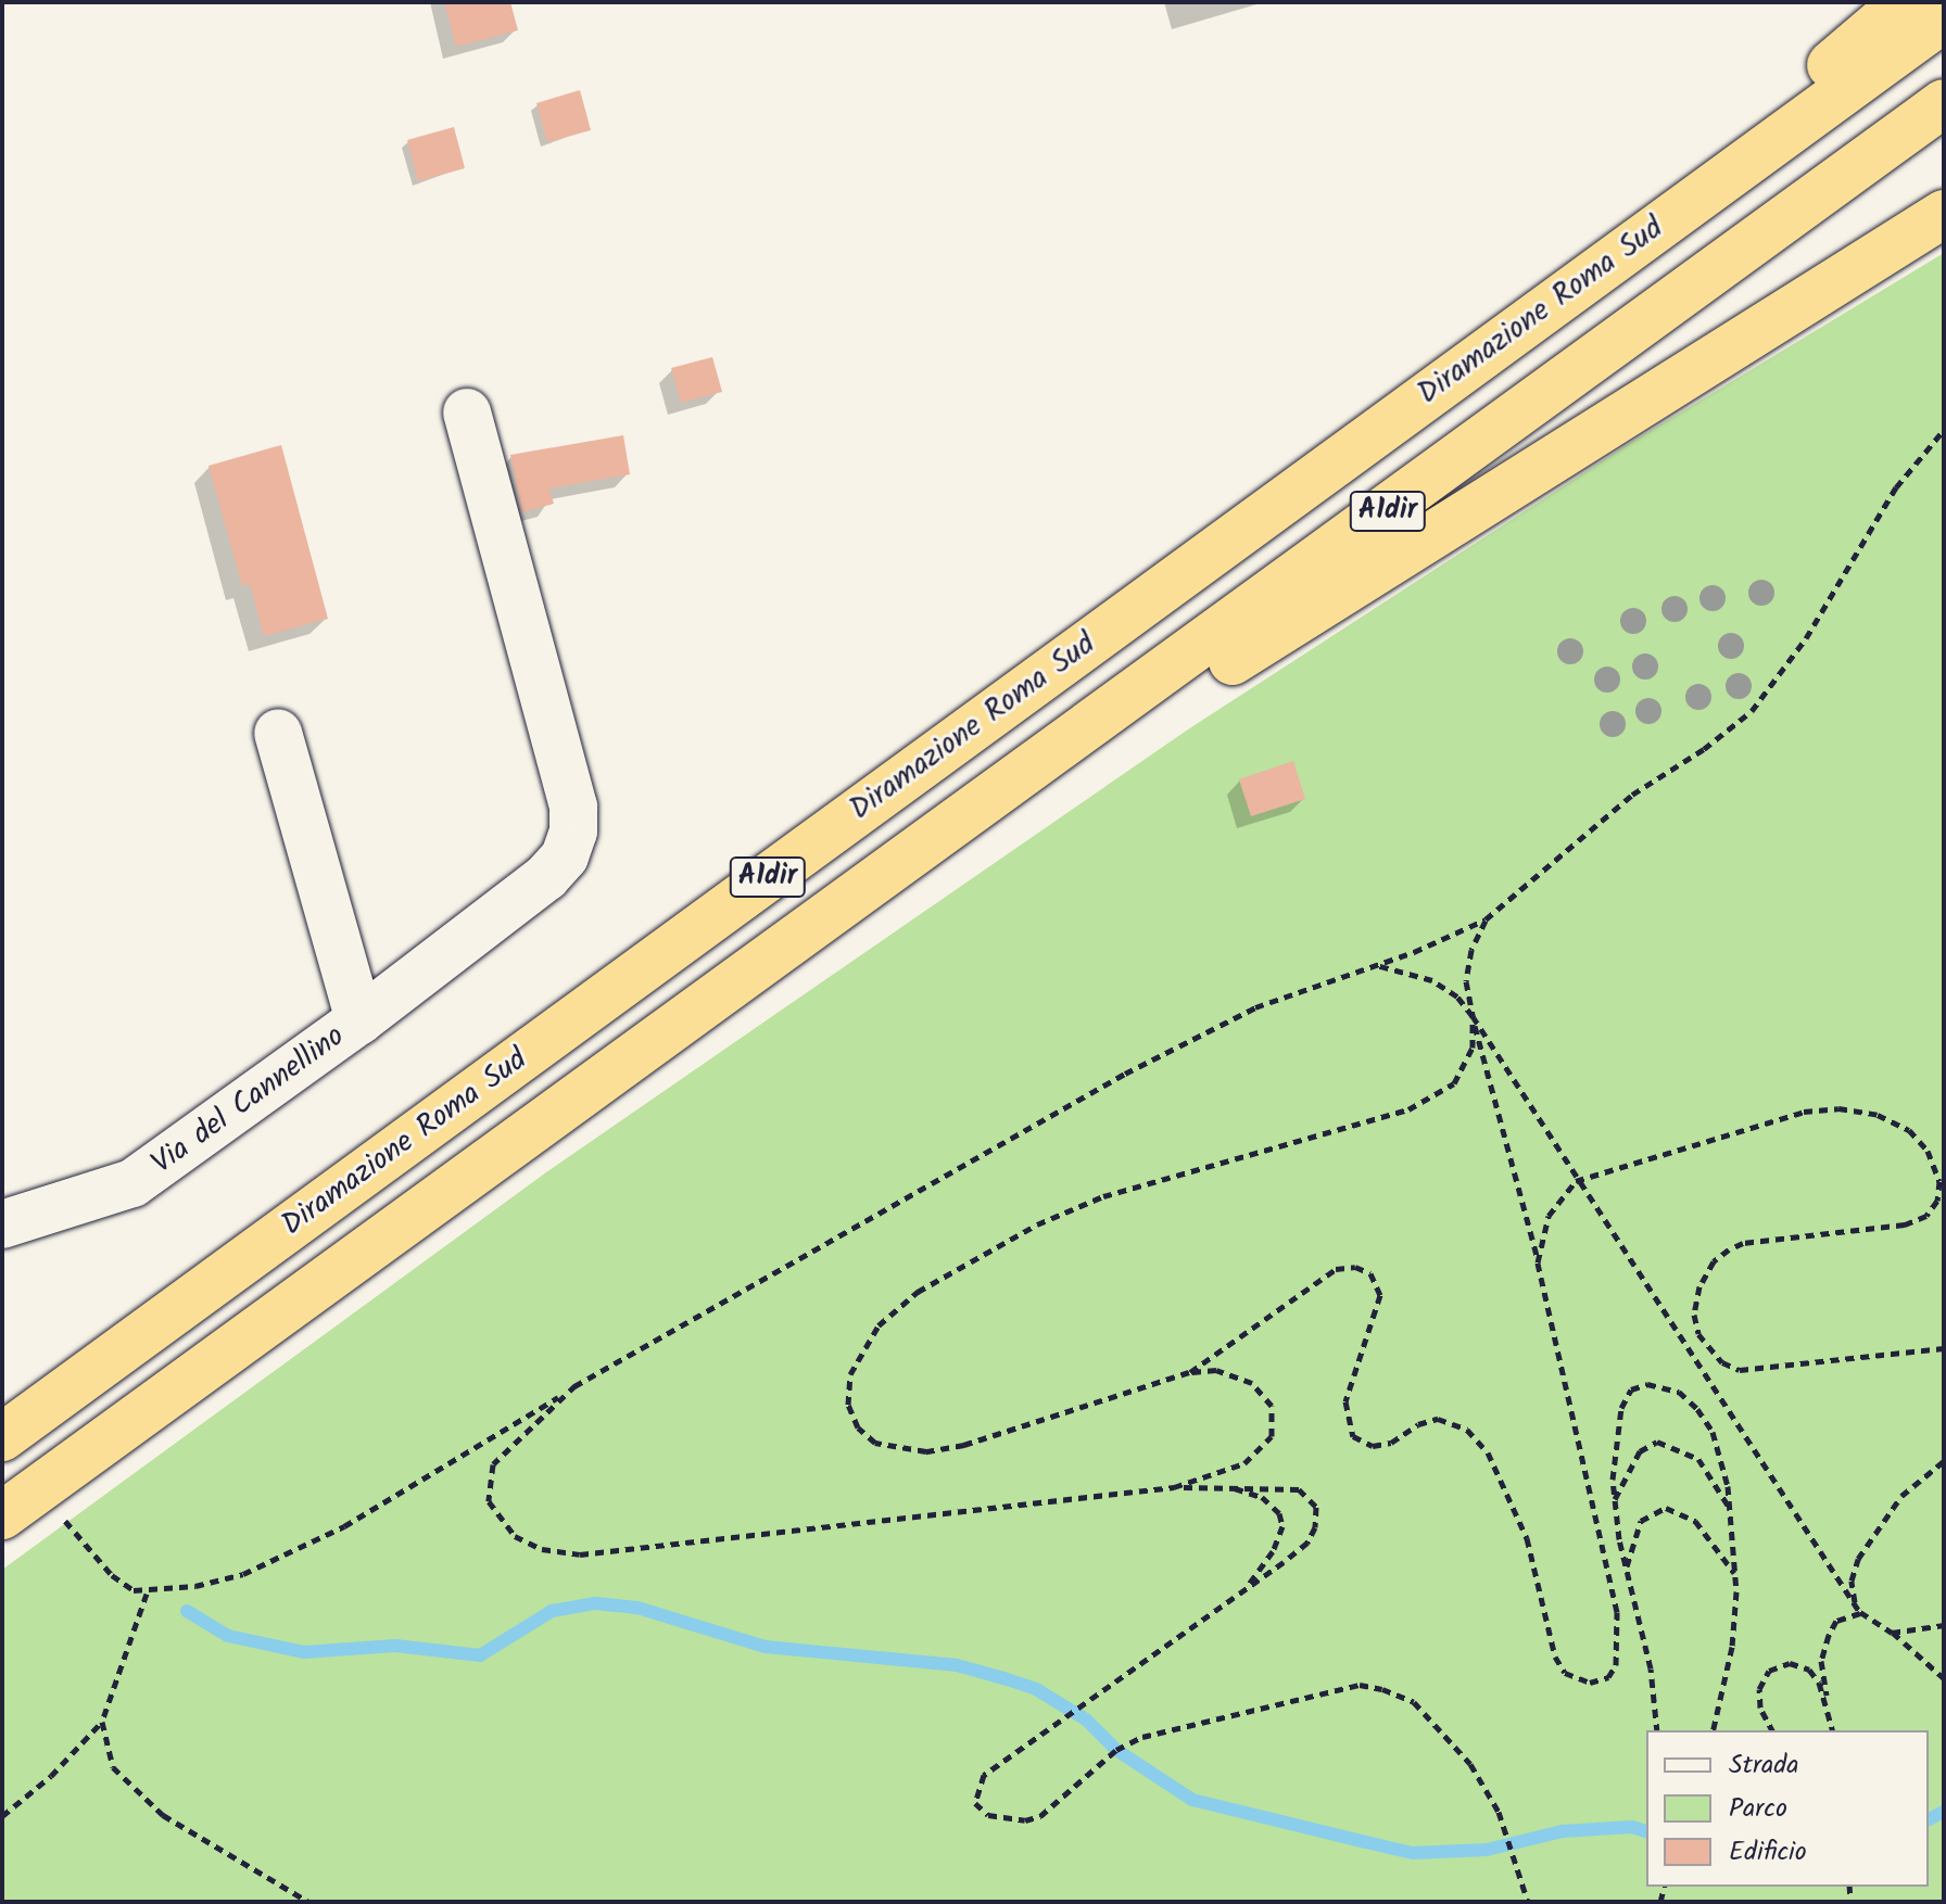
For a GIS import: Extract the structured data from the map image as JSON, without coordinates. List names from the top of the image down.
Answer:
{
  "streets": {
    "highway": ["Diramazione Roma Sud", "A1dir"],
    "street": ["Via del Cannellino"]
  },
  "legend": ["Strada", "Parco", "Edificio"]
}
